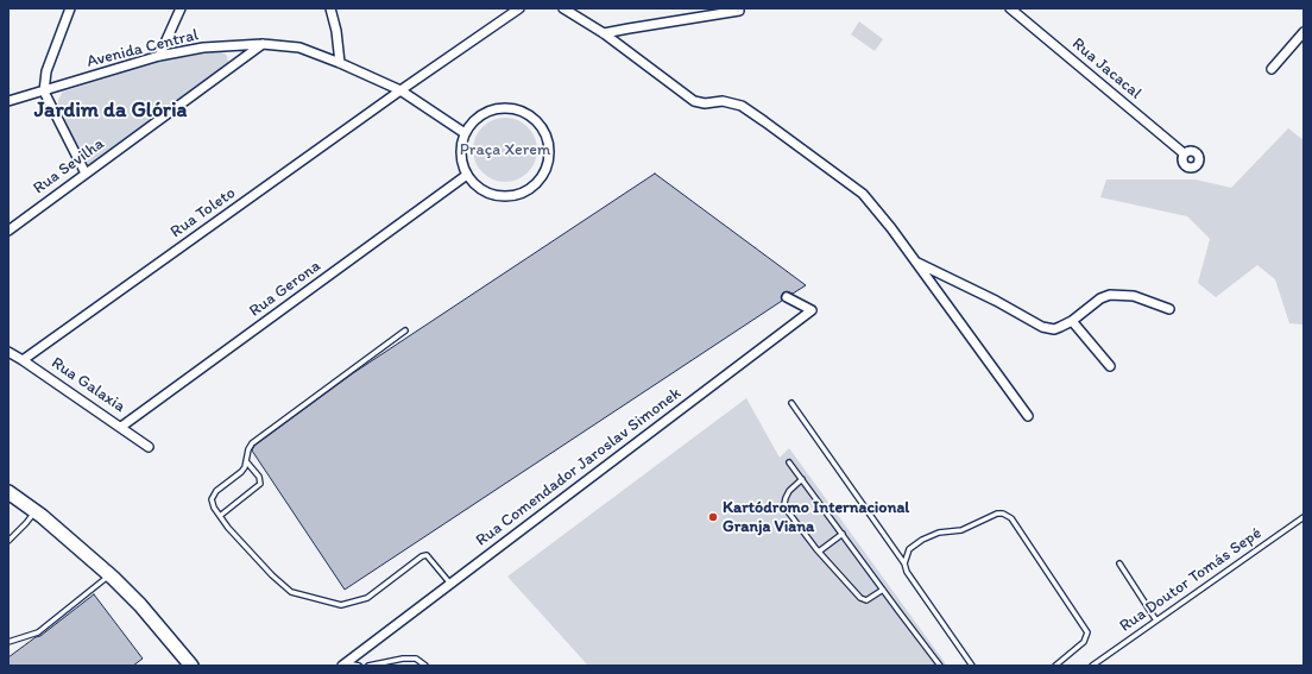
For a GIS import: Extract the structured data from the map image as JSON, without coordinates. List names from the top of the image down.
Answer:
{
  "streets": {
    "street": [
      "Avenida Central",
      "Rua Jacacal",
      "Rua Sevilha",
      "Rua Toleto",
      "Rua Gerona",
      "Rua Galaxia",
      "Rua Comendador Jaroslav Simonek"
    ],
    "lane": ["Rua Doutor Tomás Sepé"]
  },
  "crossings": [
    ["Avenida Central", "Rua Sevilha"],
    ["Avenida Central", "Rua Toleto"],
    ["Avenida Central", "Rua Gerona"],
    ["Rua Toleto", "Rua Galaxia"],
    ["Rua Gerona", "Rua Galaxia"]
  ],
  "districts": ["Jardim da Glória"],
  "parks": ["Praça Xerem"],
  "places": ["Kartódromo Internacional Granja Viana"]
}
